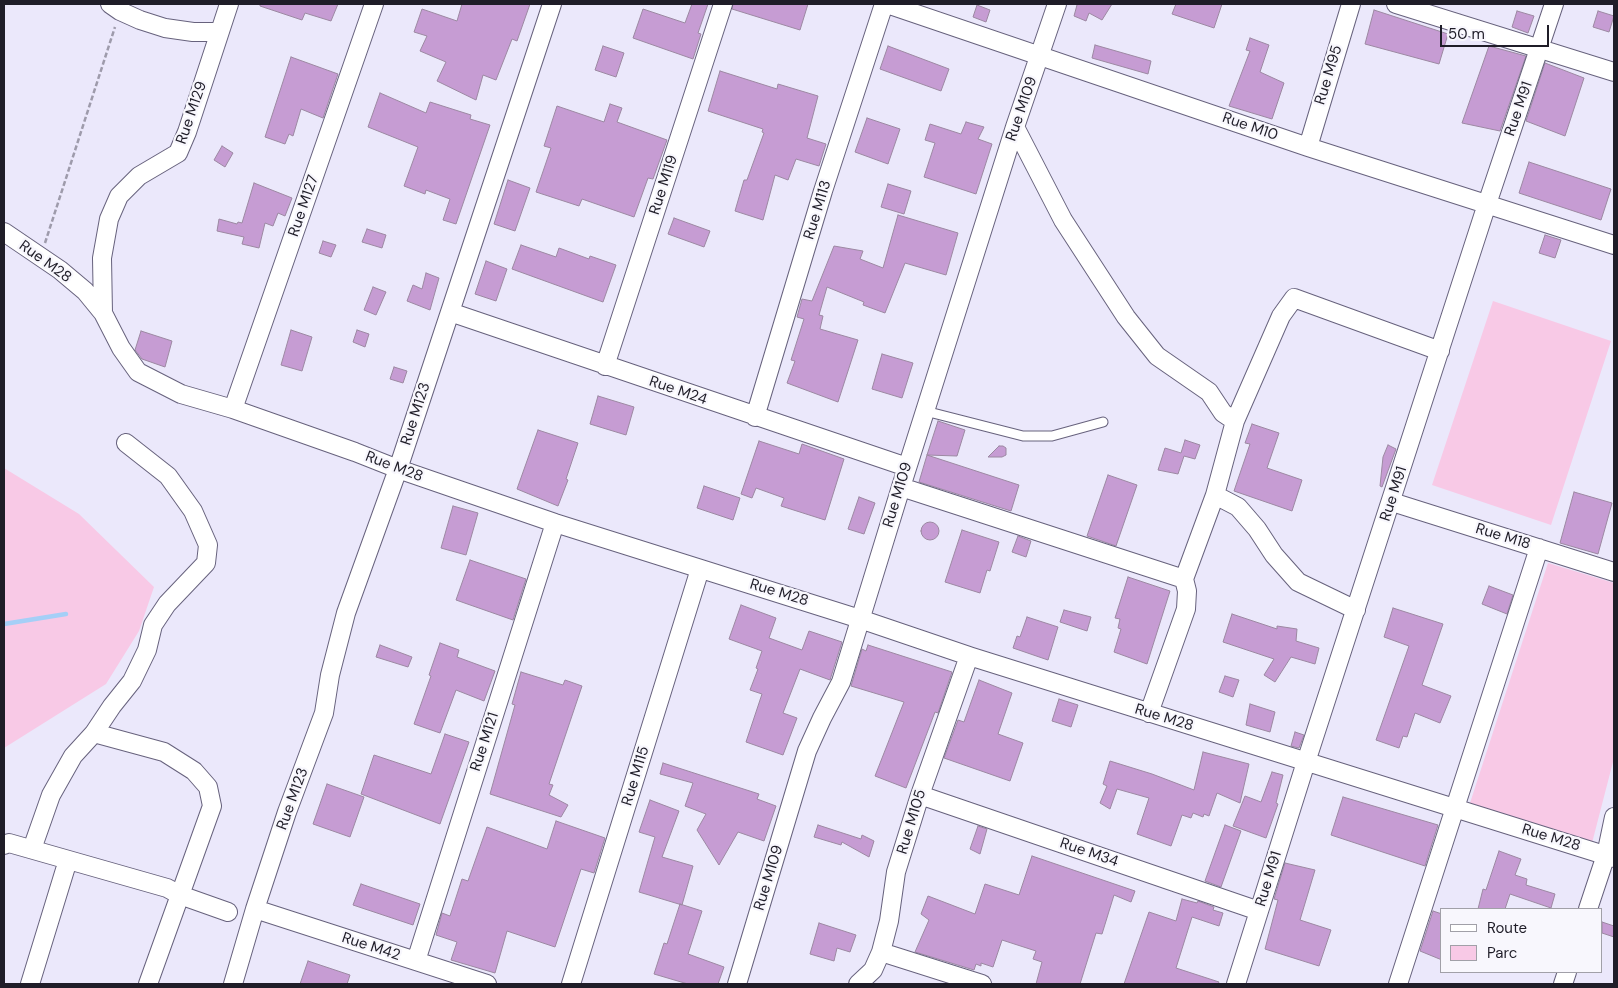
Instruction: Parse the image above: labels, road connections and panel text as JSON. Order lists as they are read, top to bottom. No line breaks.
{"streets":{"street":["Rue M95","Rue M109","Rue M91","Rue M129","Rue M10","Rue M119","Rue M127","Rue M113","Rue M28","Rue M24","Rue M123","Rue M18","Rue M121","Rue M115","Rue M105","Rue M34","Rue M42"]},"crossings":[["Rue M95","Rue M10"],["Rue M109","Rue M10"],["Rue M109","Rue M28"],["Rue M109","Rue M24"],["Rue M91","Rue M10"],["Rue M91","Rue M28"],["Rue M91","Rue M18"],["Rue M91","Rue M34"],["Rue M129","Rue M28"],["Rue M10","Rue M113"],["Rue M119","Rue M24"],["Rue M127","Rue M28"],["Rue M113","Rue M24"],["Rue M28","Rue M123"],["Rue M28","Rue M121"],["Rue M28","Rue M115"],["Rue M28","Rue M105"],["Rue M24","Rue M123"],["Rue M123","Rue M42"],["Rue M121","Rue M42"],["Rue M105","Rue M34"]],"legend":["Route","Parc"],"scale_bar":"50 m"}
